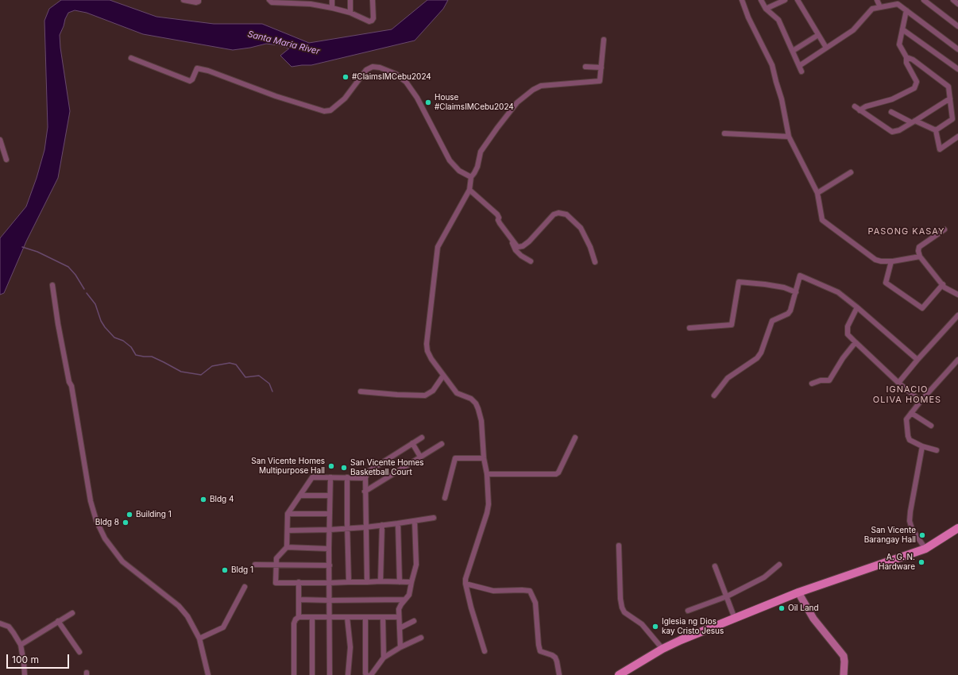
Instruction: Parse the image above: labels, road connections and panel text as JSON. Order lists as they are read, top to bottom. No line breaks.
{"districts":["PASONG KASAY","IGNACIO OLIVA HOMES"],"water":["Santa Maria River"],"places":["#ClaimsIMCebu2024","House #ClaimsIMCebu2024","San Vicente Homes Multipurpose Hall","San Vicente Homes Basketball Court","Bldg 4","Building 1","Bldg 8","San Vicente Barangay Hall","A. G. N. Hardware","Bldg 1","Oil Land","Iglesia ng Dios kay Cristo Jesus"],"scale_bar":"100 m"}
